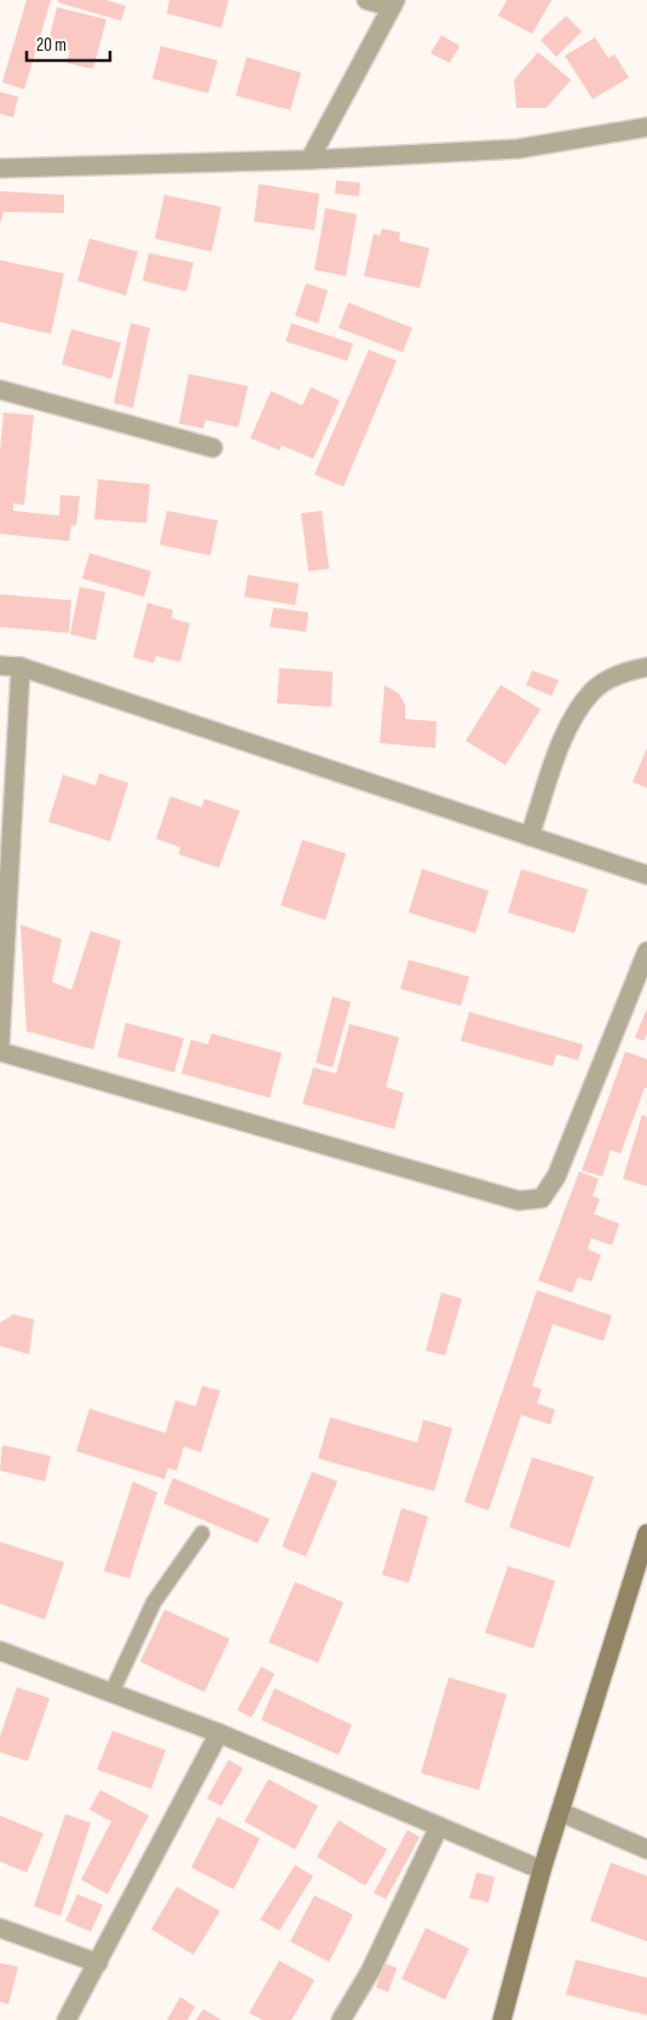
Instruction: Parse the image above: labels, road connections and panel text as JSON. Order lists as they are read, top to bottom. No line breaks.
{"scale_bar":"20 m"}
